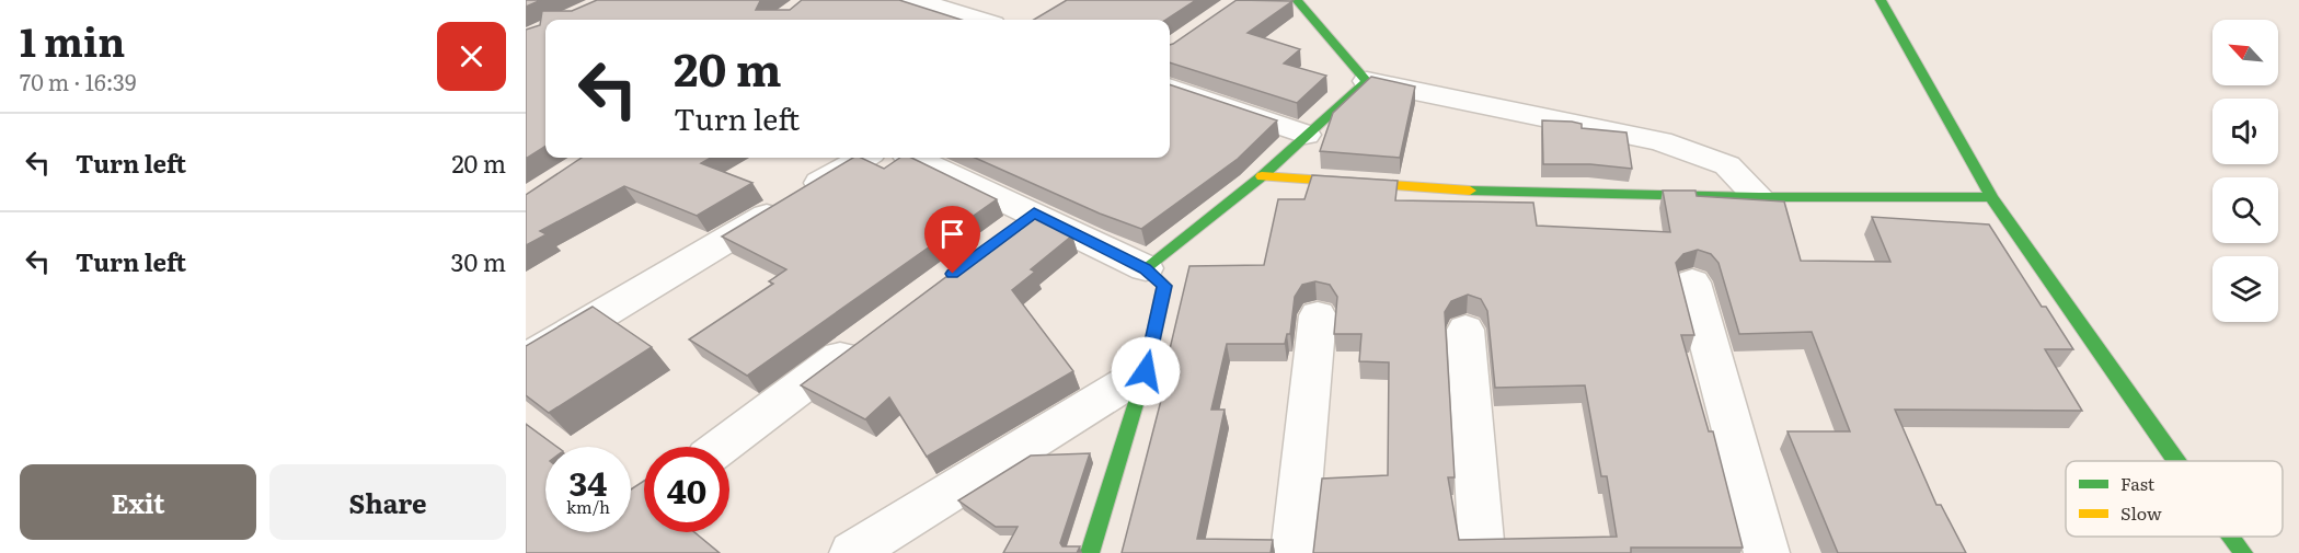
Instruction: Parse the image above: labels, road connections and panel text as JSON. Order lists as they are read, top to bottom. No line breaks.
{"legend":["Fast","Slow"],"north":"top left","page":{"heading":["1 min","70 m · 16:39"],"turn":["20 m","Turn left"],"list":[{"name":"Turn left","value":"20 m"},{"name":"Turn left","value":"30 m"}],"speed":"34 km/h","limit":"40","buttons":["Exit","Share"]}}
